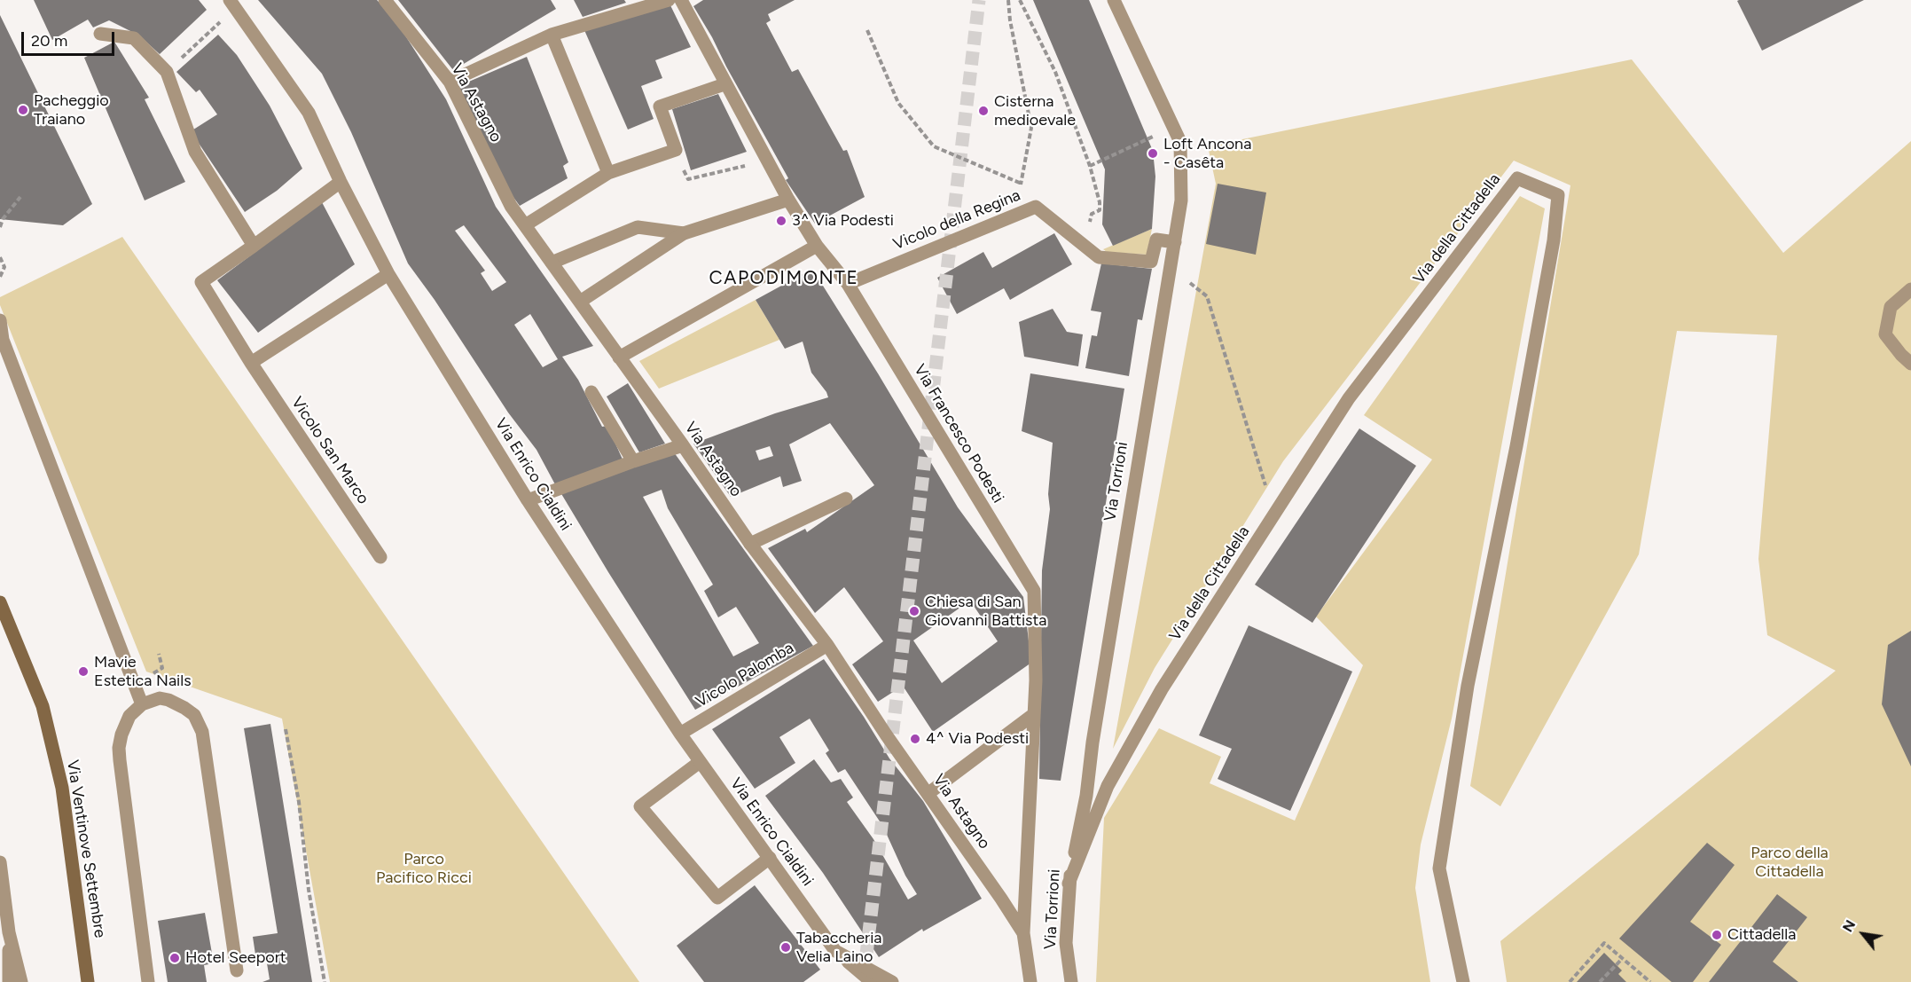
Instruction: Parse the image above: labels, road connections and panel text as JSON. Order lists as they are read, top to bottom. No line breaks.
{"streets":{"street":["Via Astagno","Vicolo della Regina","Via della Cittadella","Via Francesco Podesti","Vicolo San Marco","Via Enrico Cialdini","Via Torrioni","Vicolo Palomba","Via Ventinove Settembre"]},"crossings":[["Via Astagno","Via Francesco Podesti"],["Via Astagno","Vicolo Palomba"],["Vicolo della Regina","Via Francesco Podesti"],["Vicolo della Regina","Via Torrioni"],["Via della Cittadella","Via Torrioni"],["Vicolo San Marco","Via Enrico Cialdini"],["Via Enrico Cialdini","Vicolo Palomba"]],"districts":["CAPODIMONTE"],"parks":["Parco della Cittadella","Parco Pacifico Ricci"],"places":["Pacheggio Traiano","Cisterna medioevale","Loft Ancona - Casêta","3^ Via Podesti","Chiesa di San Giovanni Battista","Mavie Estetica Nails","4^ Via Podesti","Cittadella","Tabaccheria Velia Laino","Hotel Seeport"],"scale_bar":"20 m","north":"top left"}
